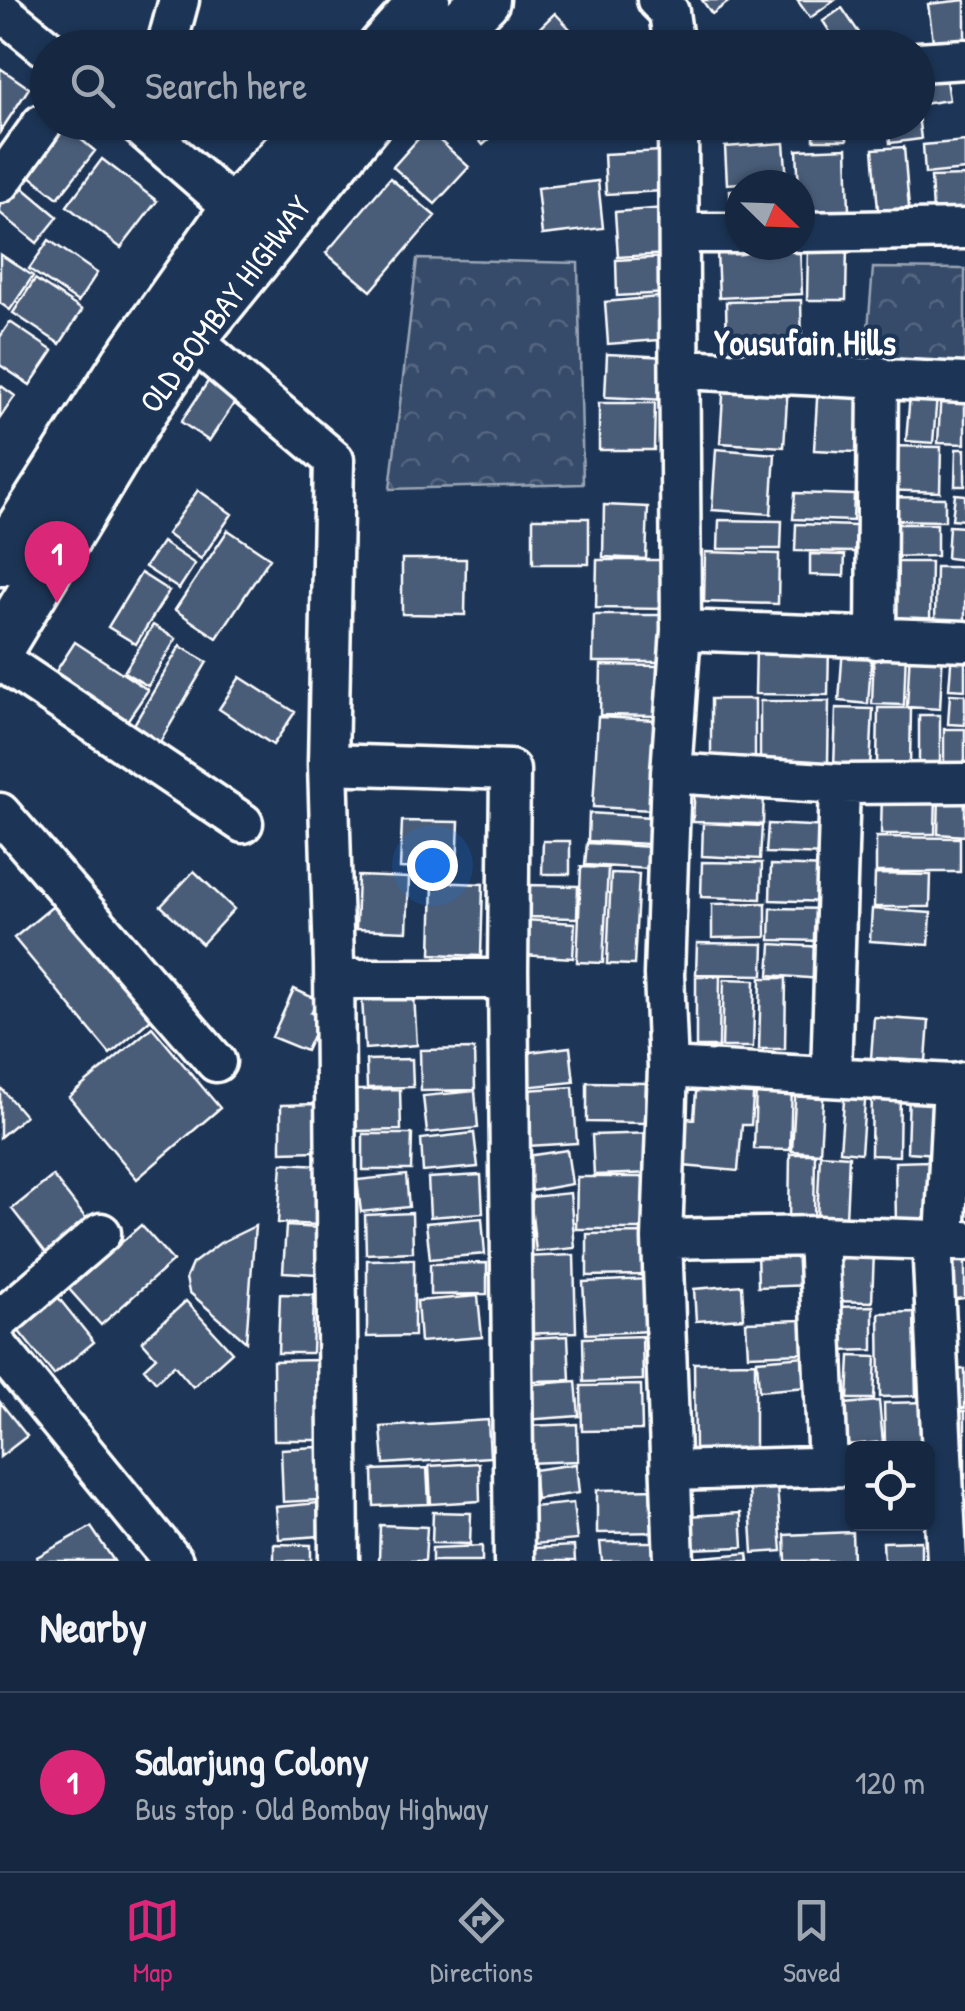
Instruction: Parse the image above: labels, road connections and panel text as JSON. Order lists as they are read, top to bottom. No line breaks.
{"streets":{"main road":["OLD BOMBAY HIGHWAY"]},"districts":["Yousufain Hills"],"north":"bottom right","page":{"search":"Search here","pins":"1","heading":"Nearby","list":[{"mark":"1","name":"Salarjung Colony","note":"Bus stop · Old Bombay Highway","value":"120 m"}],"nav":["Map","Directions","Saved"]}}
